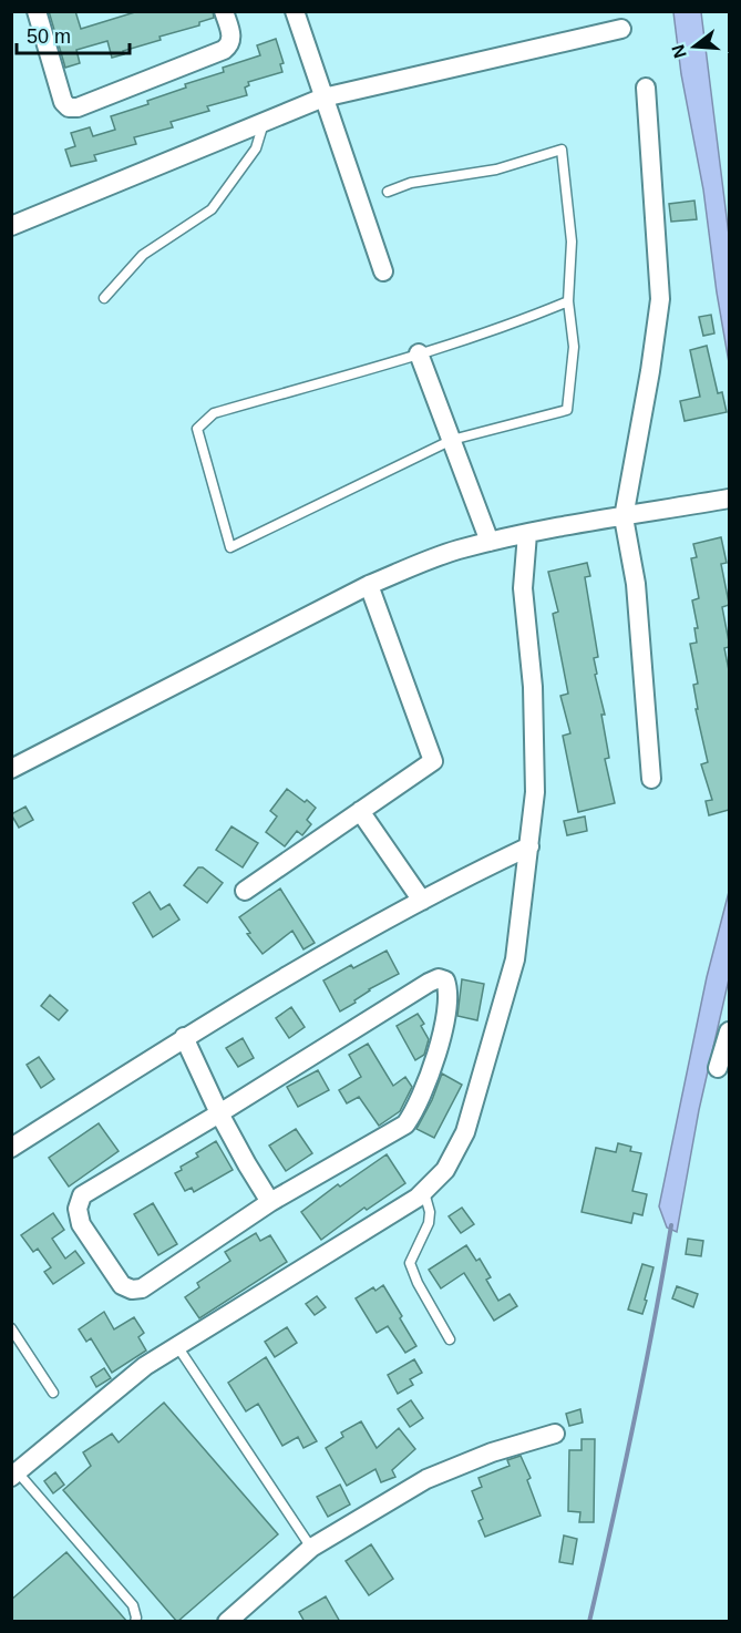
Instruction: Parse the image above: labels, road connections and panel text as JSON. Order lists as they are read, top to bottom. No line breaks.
{"scale_bar":"50 m","north":"left"}
